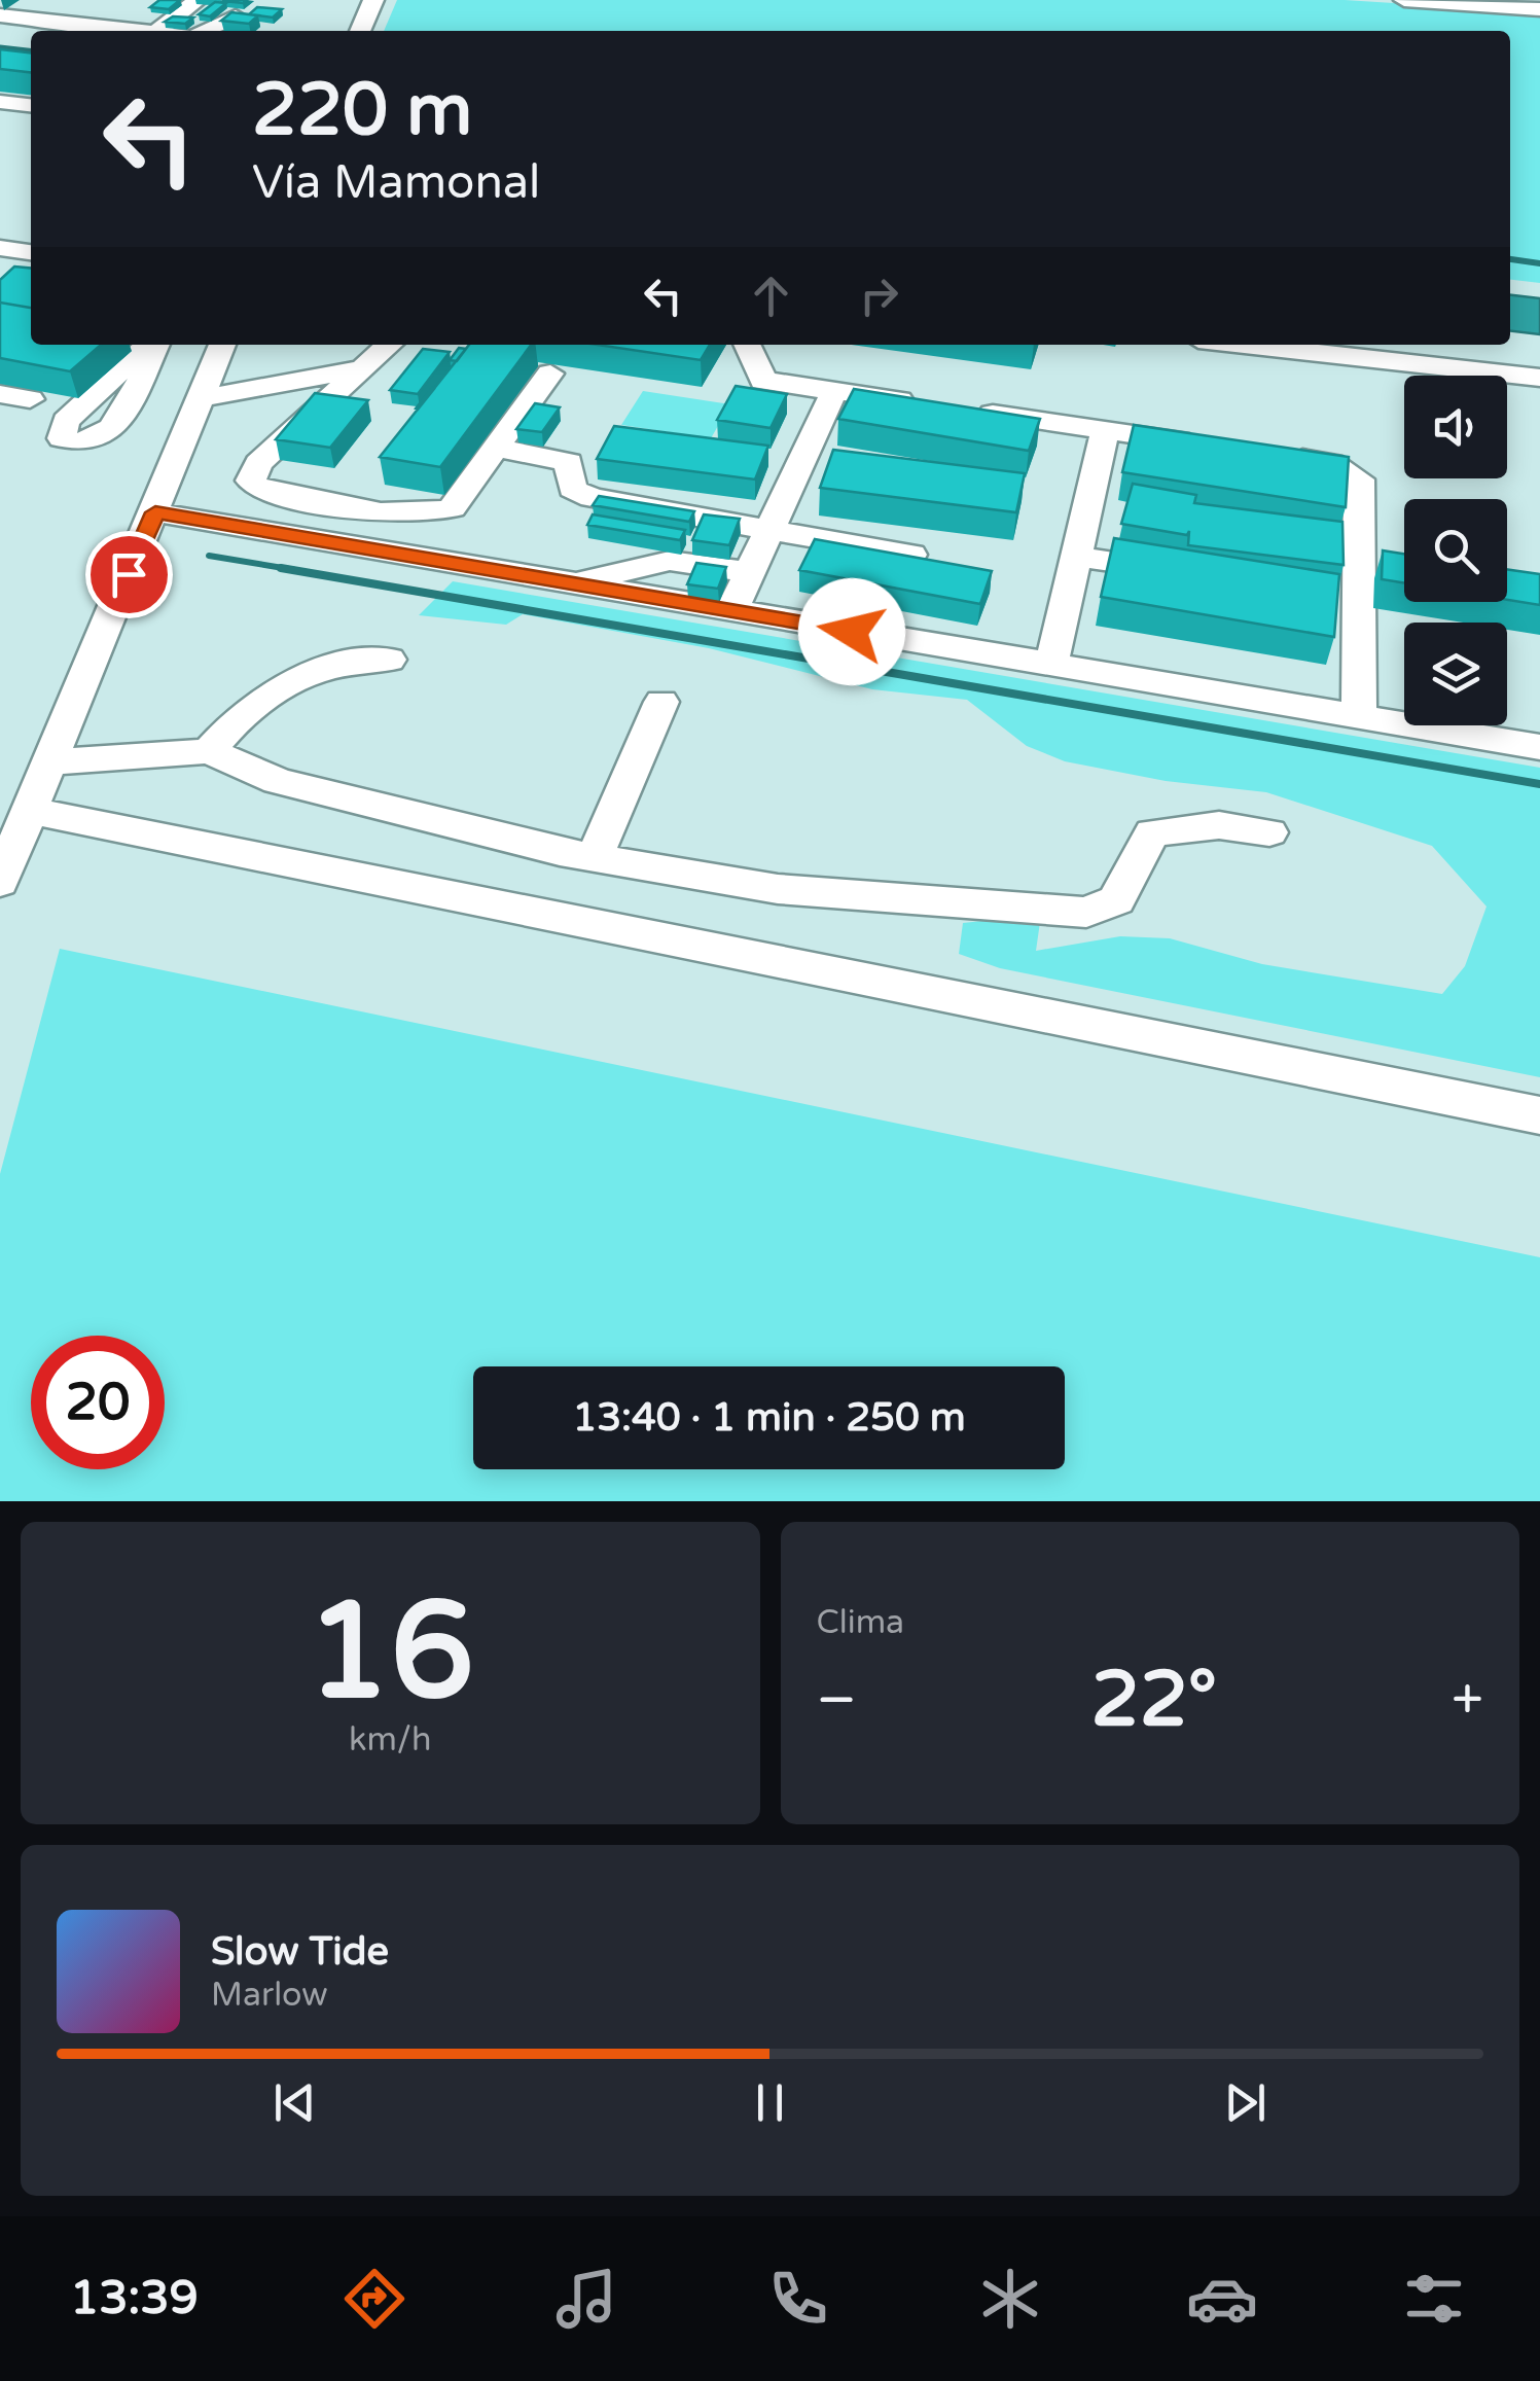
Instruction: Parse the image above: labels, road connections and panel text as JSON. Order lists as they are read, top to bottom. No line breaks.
{"page":{"turn":["220 m","Vía Mamonal"],"limit":"20","trip":"13:40 · 1 min · 250 m","tile":[["16","km/h"],"Clima"],"heat":["−","22°","+"],"song":["Slow Tide","Marlow"],"tabs":"13:39"}}
